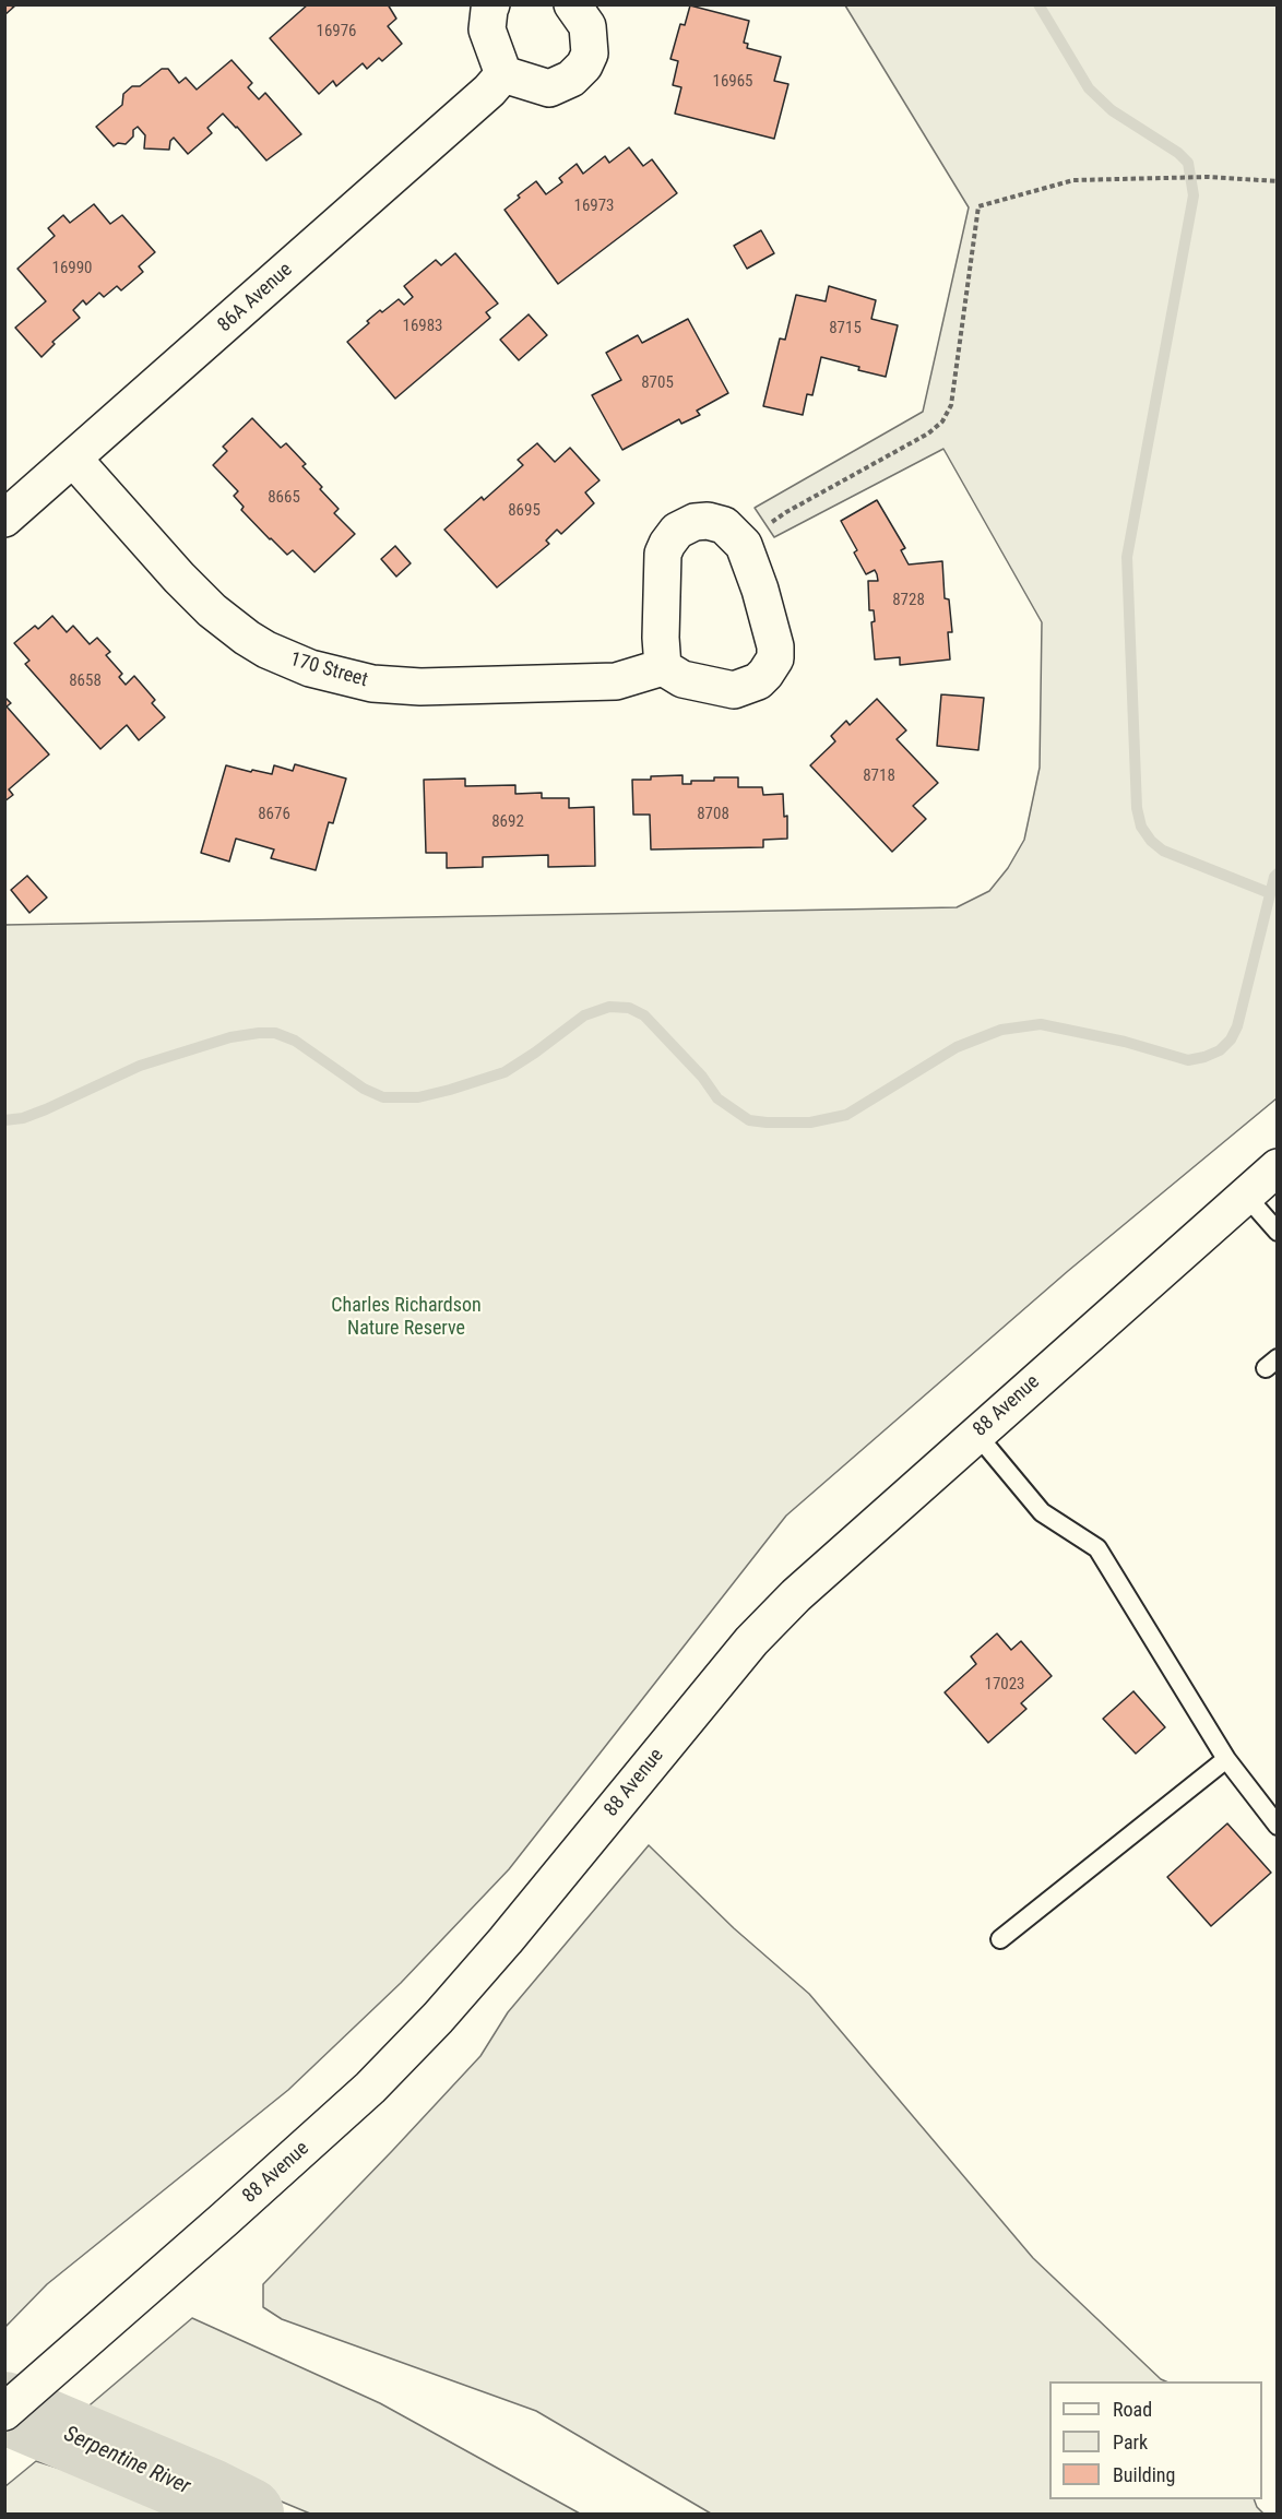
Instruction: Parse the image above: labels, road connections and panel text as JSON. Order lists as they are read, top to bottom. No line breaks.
{"streets":{"street":["86A Avenue","170 Street","88 Avenue"]},"crossings":[["86A Avenue","170 Street"]],"water":["Serpentine River"],"parks":["Charles Richardson Nature Reserve"],"house_numbers":["16976","16965","16973","16990","16983","8715","8705","8665","8695","8728","8658","8718","8676","8708","8692","17023"],"legend":["Road","Park","Building"]}
